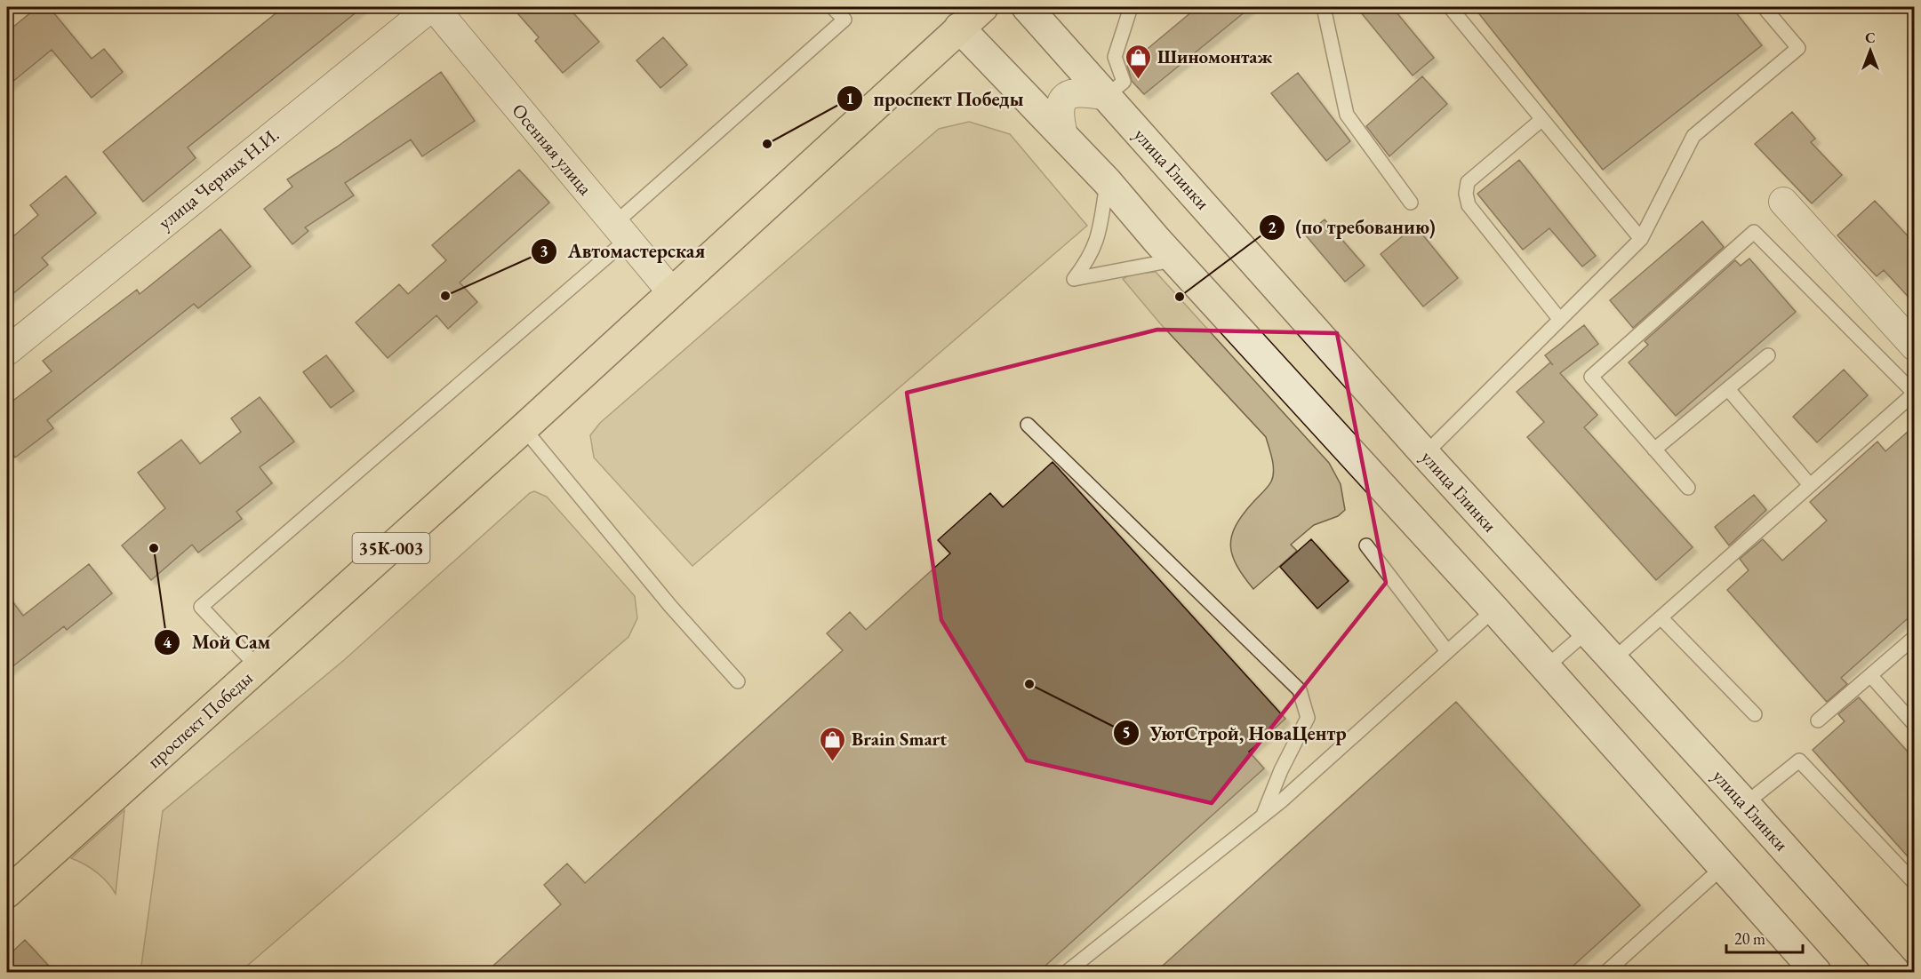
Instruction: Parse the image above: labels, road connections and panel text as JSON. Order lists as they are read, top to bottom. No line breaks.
{"streets":{"main road":["улица Глинки","35К-003","проспект Победы"],"street":["Осенняя улица","улица Черных Н.И."]},"crossings":[["Осенняя улица","улица Черных Н.И."],["Осенняя улица","проспект Победы"]],"places":{"shop":["Шиномонтаж","Brain Smart"],"other":["проспект Победы","Автомастерская","(по требованию)","Мой Сам","УютСтрой, НоваЦентр"]},"scale_bar":"20 m","north":"top"}
